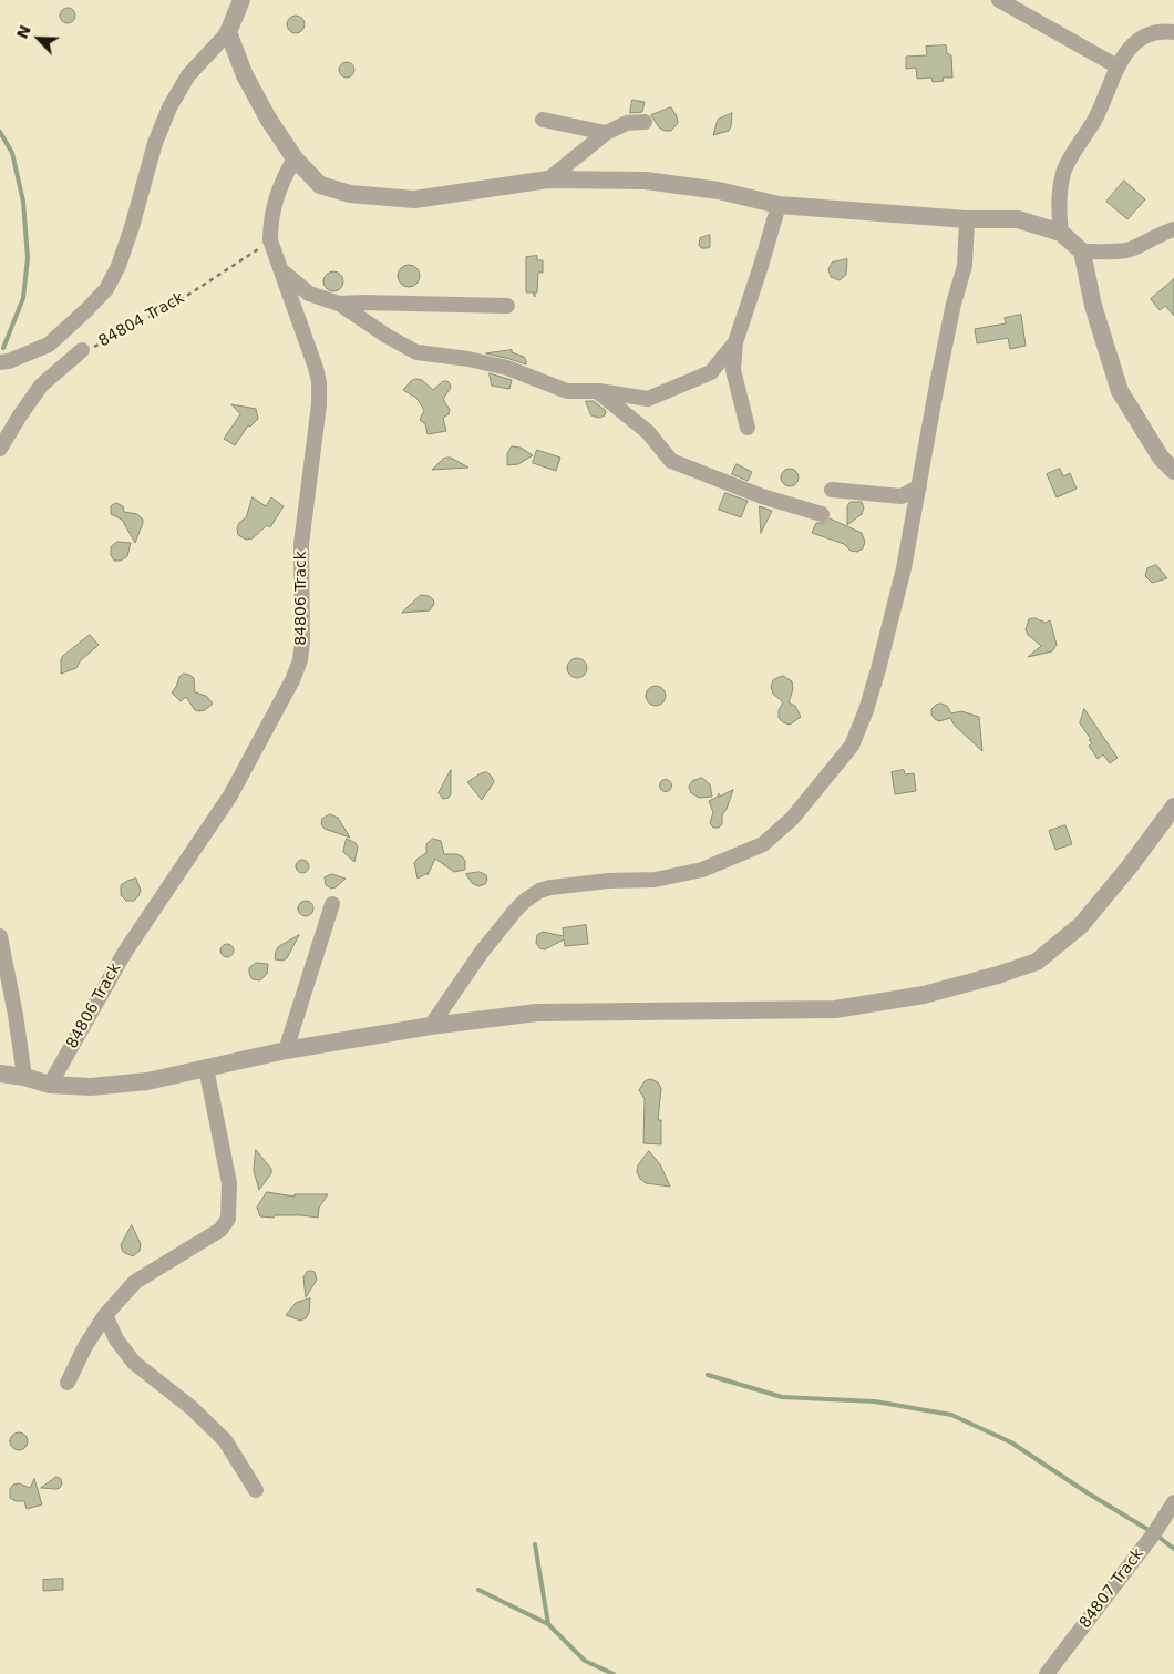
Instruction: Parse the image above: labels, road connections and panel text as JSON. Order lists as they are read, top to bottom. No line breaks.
{"streets":{"street":["84806 Track","84807 Track"],"path":["84804 Track"]},"crossings":[["84804 Track","84806 Track"]],"north":"top left"}
